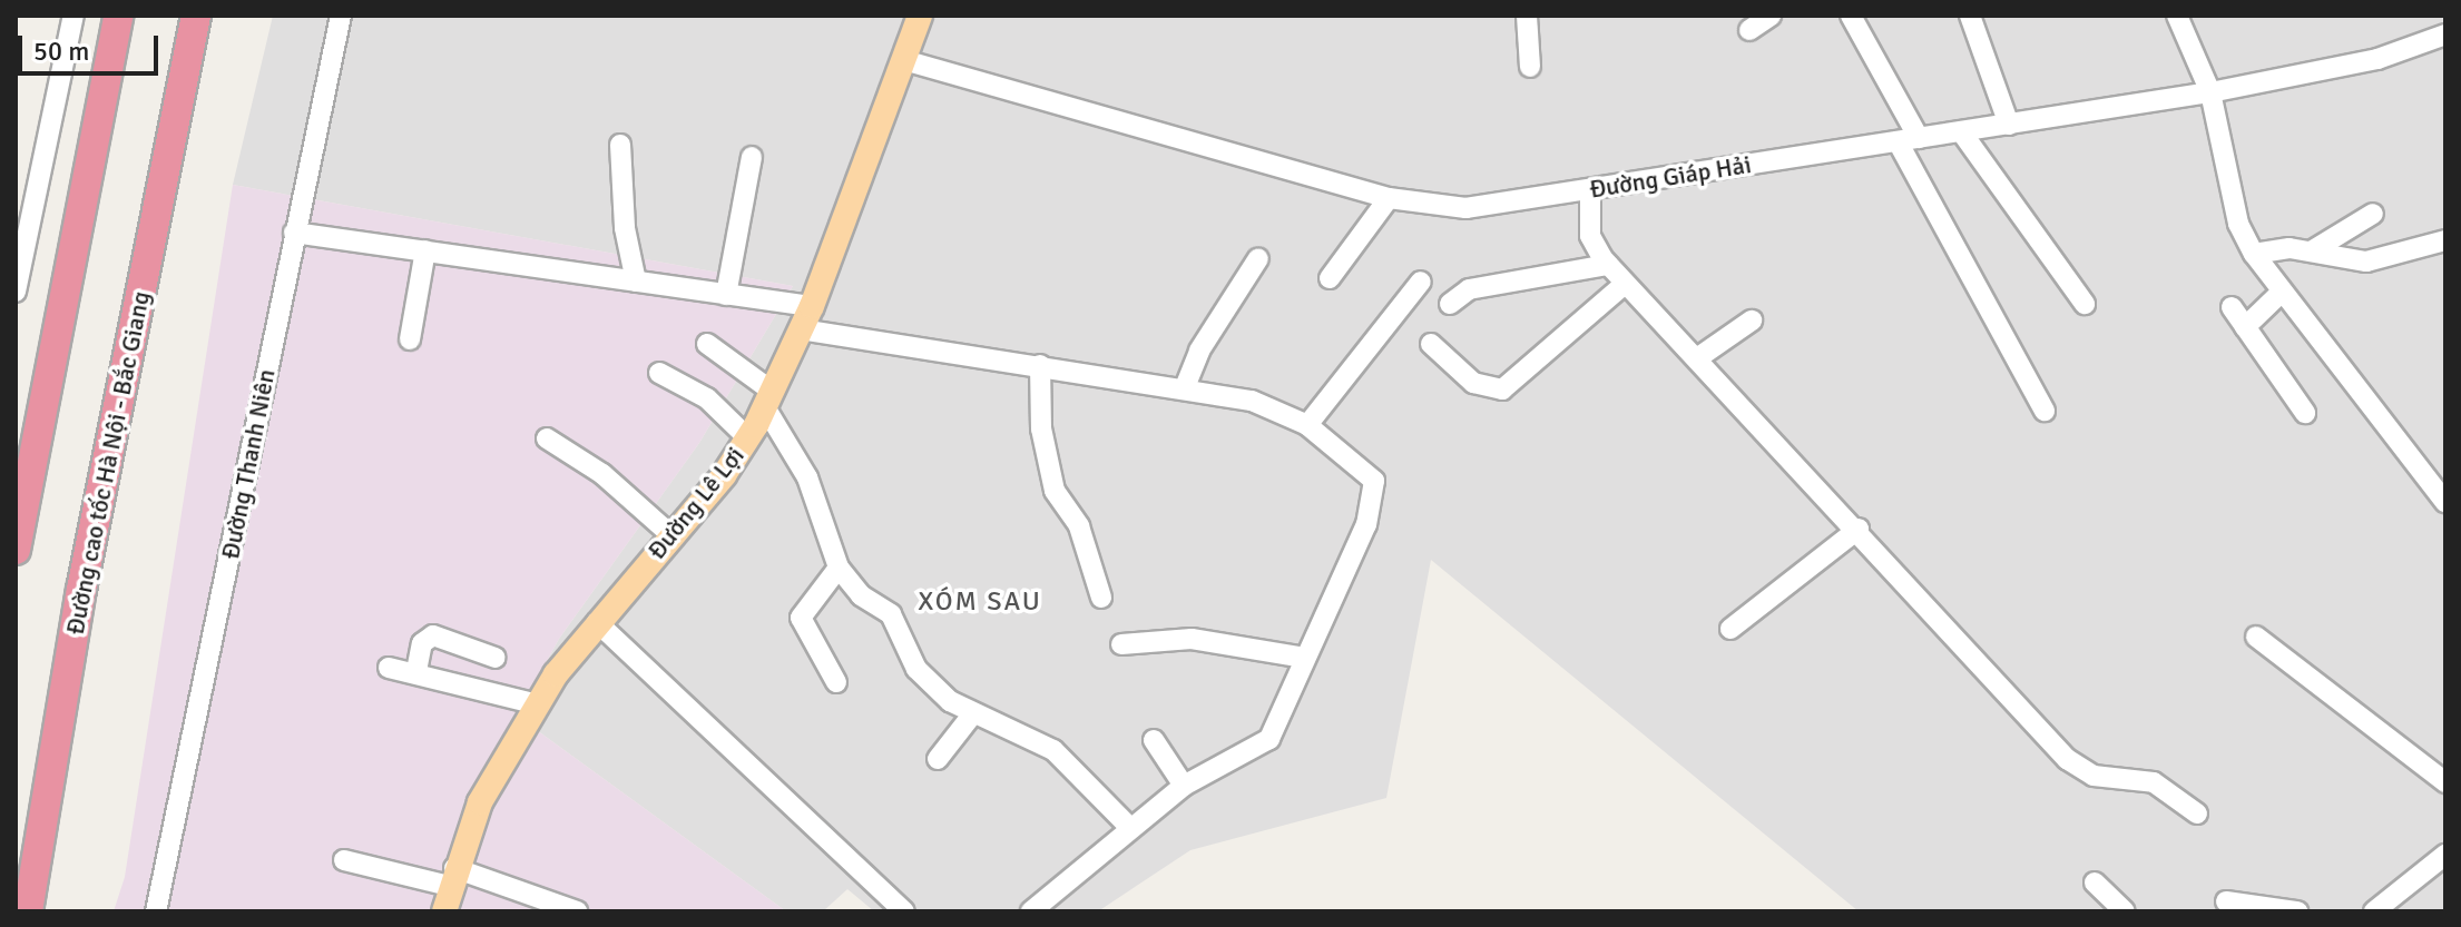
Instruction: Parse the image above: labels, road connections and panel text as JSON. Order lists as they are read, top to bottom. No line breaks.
{"streets":{"highway":["Đường cao tốc Hà Nội - Bắc Giang"],"main road":["Đường Lê Lợi"],"street":["Đường Giáp Hải","Đường Thanh Niên"]},"crossings":[["Đường Giáp Hải","Đường Lê Lợi"]],"districts":["XÓM SAU"],"scale_bar":"50 m"}
